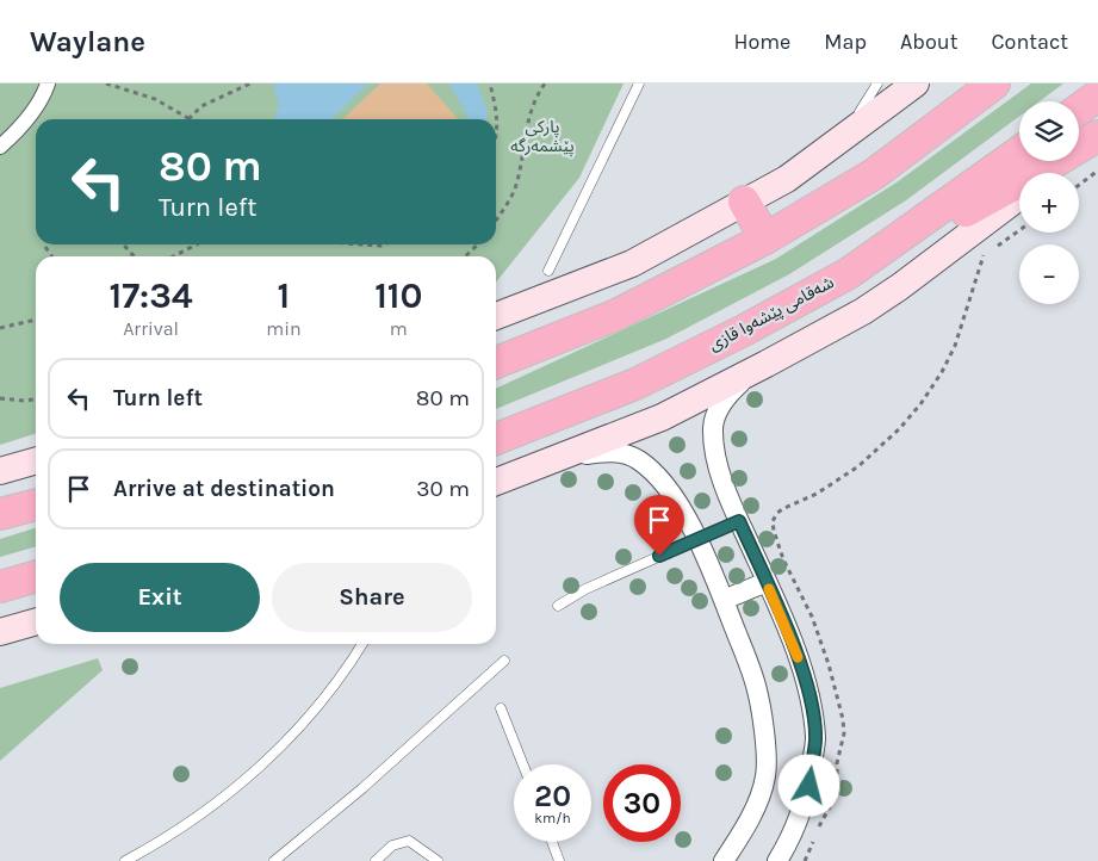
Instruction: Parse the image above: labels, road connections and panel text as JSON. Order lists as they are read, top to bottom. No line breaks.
{"streets":{"highway":["شەقامی پێشەوا قازی"]},"parks":["پارکی پێشمەرگە"],"page":{"header":"Waylane","nav":["Home","Map","About","Contact"],"map_buttons":["+","−"],"turn":["80 m","Turn left"],"eta":["17:34","Arrival","1","min","110","m"],"list":[{"name":"Turn left","value":"80 m"},{"name":"Arrive at destination","value":"30 m"}],"buttons":["Exit","Share"],"speed":"20 km/h","limit":"30"}}
